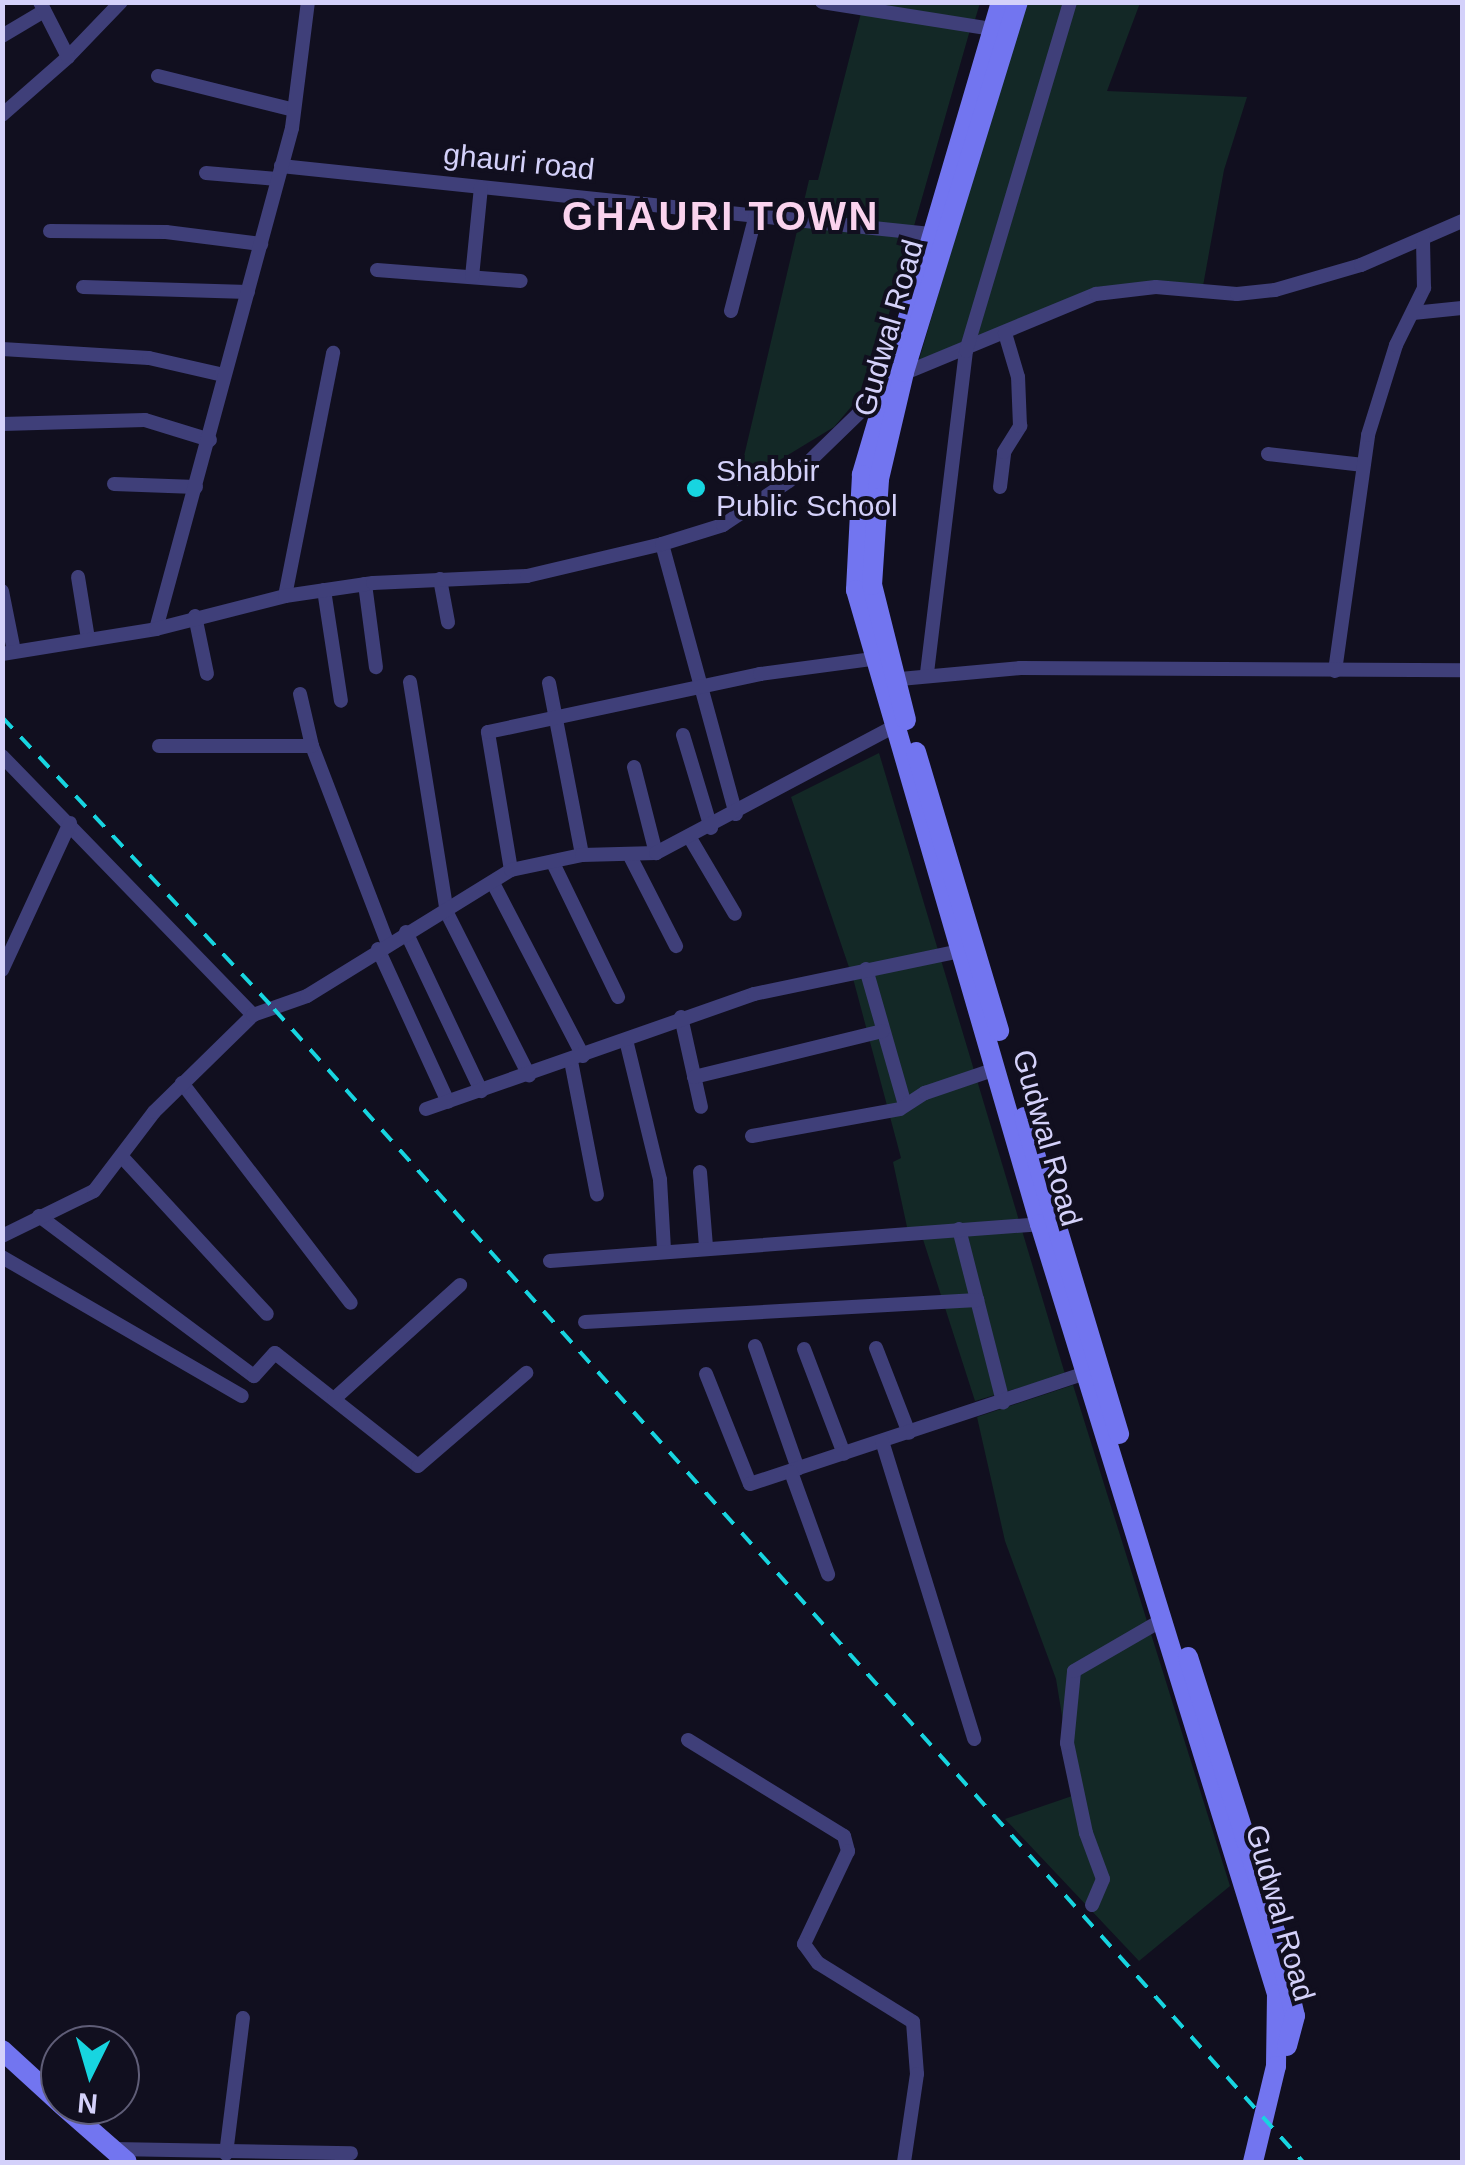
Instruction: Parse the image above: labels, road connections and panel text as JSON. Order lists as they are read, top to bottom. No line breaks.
{"streets":{"main road":["Gudwal Road"],"street":["ghauri road"]},"crossings":[["ghauri road","Gudwal Road"]],"districts":["GHAURI TOWN"],"places":["Shabbir Public School"],"north":"bottom"}
